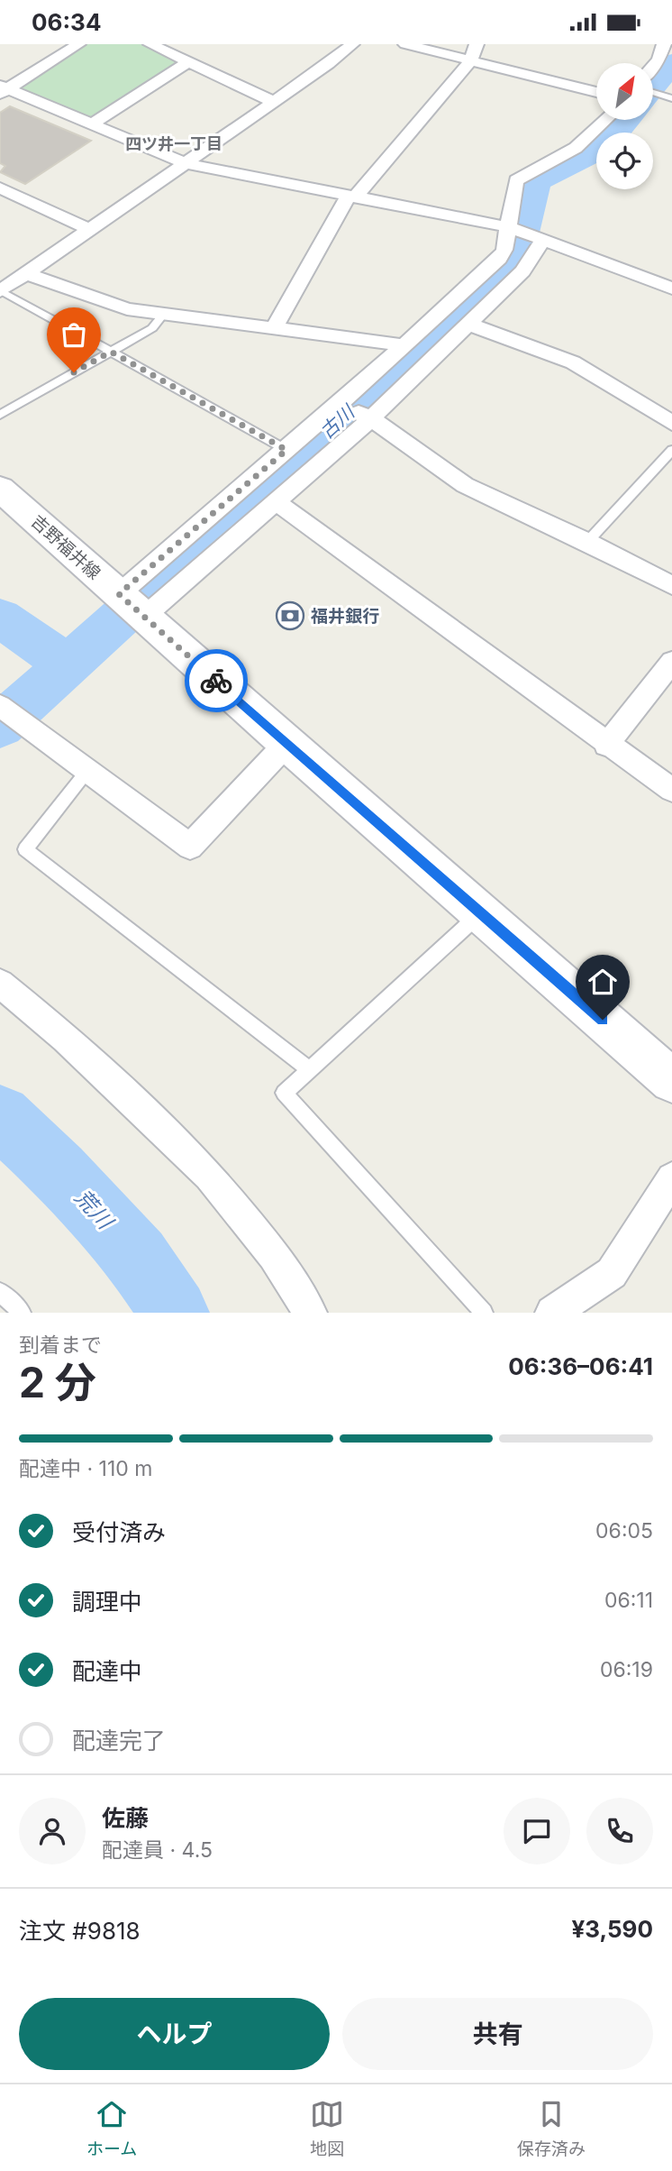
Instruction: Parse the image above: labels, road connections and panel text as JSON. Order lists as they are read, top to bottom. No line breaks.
{"streets":{"main road":["吉野福井線"]},"districts":["四ツ井一丁目"],"water":["古川","荒川"],"places":{"bank":["福井銀行"]},"north":"top right","page":{"status":"06:34","heading":["2 分","到着まで","06:36–06:41"],"panel":["佐藤","配達員 · 4.5","注文 #9818","¥3,590"],"bar":"配達中 · 110 m","list":[["受付済み","06:05"],["調理中","06:11"],["配達中","06:19"],"配達完了"],"buttons":["ヘルプ","共有"],"tabs":["ホーム","地図","保存済み"]}}
